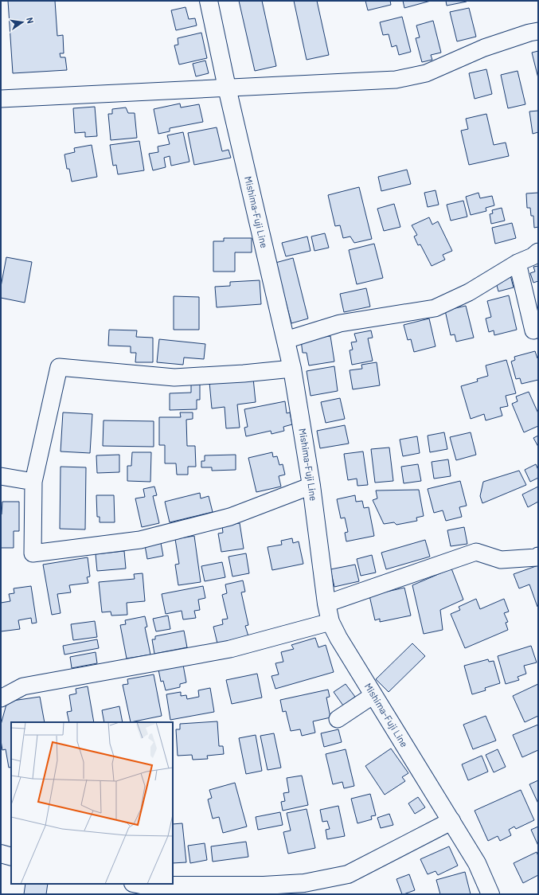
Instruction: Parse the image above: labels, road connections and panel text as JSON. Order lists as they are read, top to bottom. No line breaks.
{"streets":{"main road":["Mishima-Fuji Line"]},"north":"right"}
